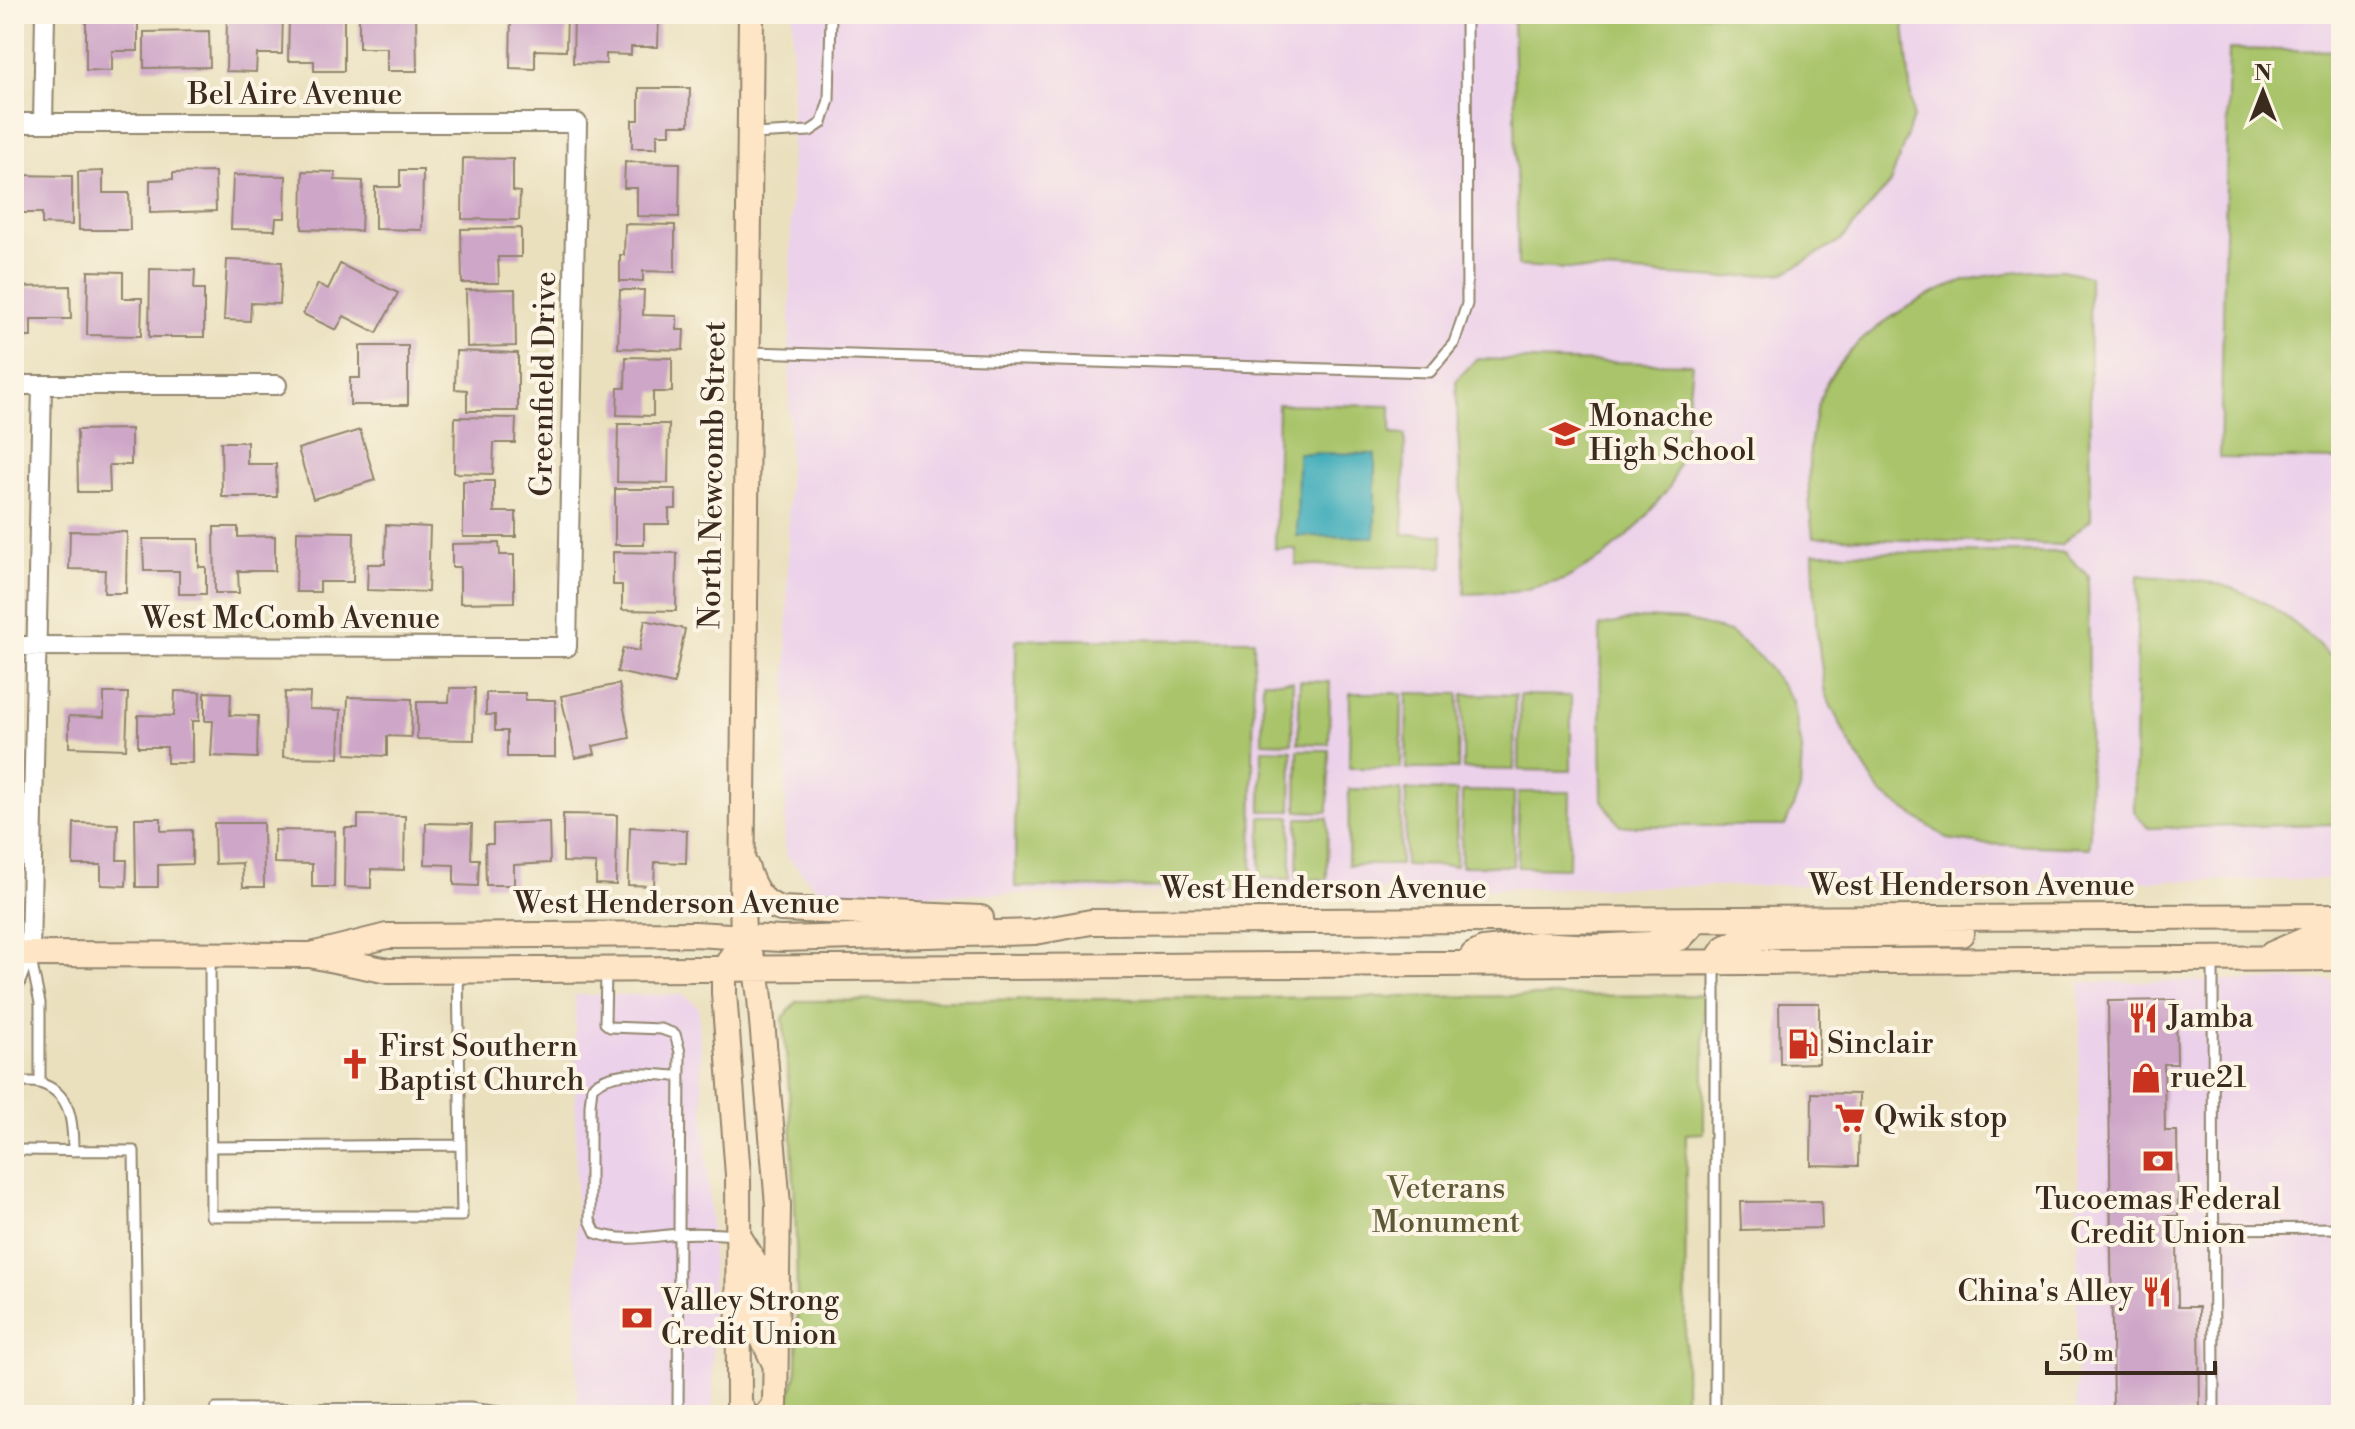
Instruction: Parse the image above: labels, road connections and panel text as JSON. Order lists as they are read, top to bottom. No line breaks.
{"streets":{"main road":["North Newcomb Street","West Henderson Avenue"],"street":["Bel Aire Avenue","Greenfield Drive","West McComb Avenue"]},"crossings":[["Bel Aire Avenue","Greenfield Drive"],["Greenfield Drive","West McComb Avenue"],["North Newcomb Street","West Henderson Avenue"]],"parks":["Veterans Monument"],"places":{"school or university":["Monache High School"],"restaurant":["Jamba","China's Alley"],"fuel station":["Sinclair"],"church":["First Southern Baptist Church"],"shop":["rue21"],"supermarket":["Qwik stop"],"bank":["Tucoemas Federal Credit Union","Valley Strong Credit Union"]},"scale_bar":"50 m","north":"top"}
